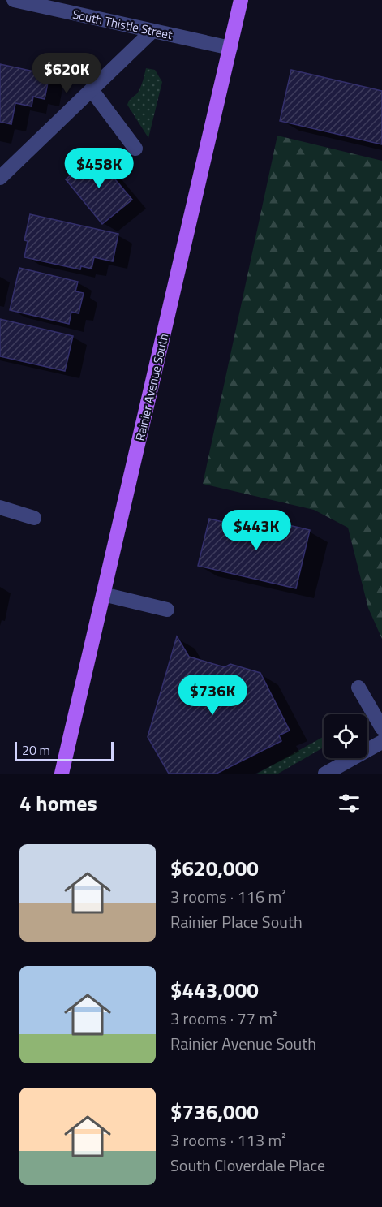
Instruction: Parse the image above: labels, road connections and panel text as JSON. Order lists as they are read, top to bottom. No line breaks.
{"streets":{"main road":["Rainier Avenue South"],"street":["South Thistle Street"]},"crossings":[["South Thistle Street","Rainier Avenue South"]],"scale_bar":"20 m","page":{"price":["$620K","$458K","$443K","$736K"],"scale":"20 m","heading":"4 homes","list":[{"name":"$620,000","note":"3 rooms · 116 m² · Rainier Place South"},{"name":"$443,000","note":"3 rooms · 77 m² · Rainier Avenue South"},{"name":"$736,000","note":"3 rooms · 113 m² · South Cloverdale Place"}]}}
